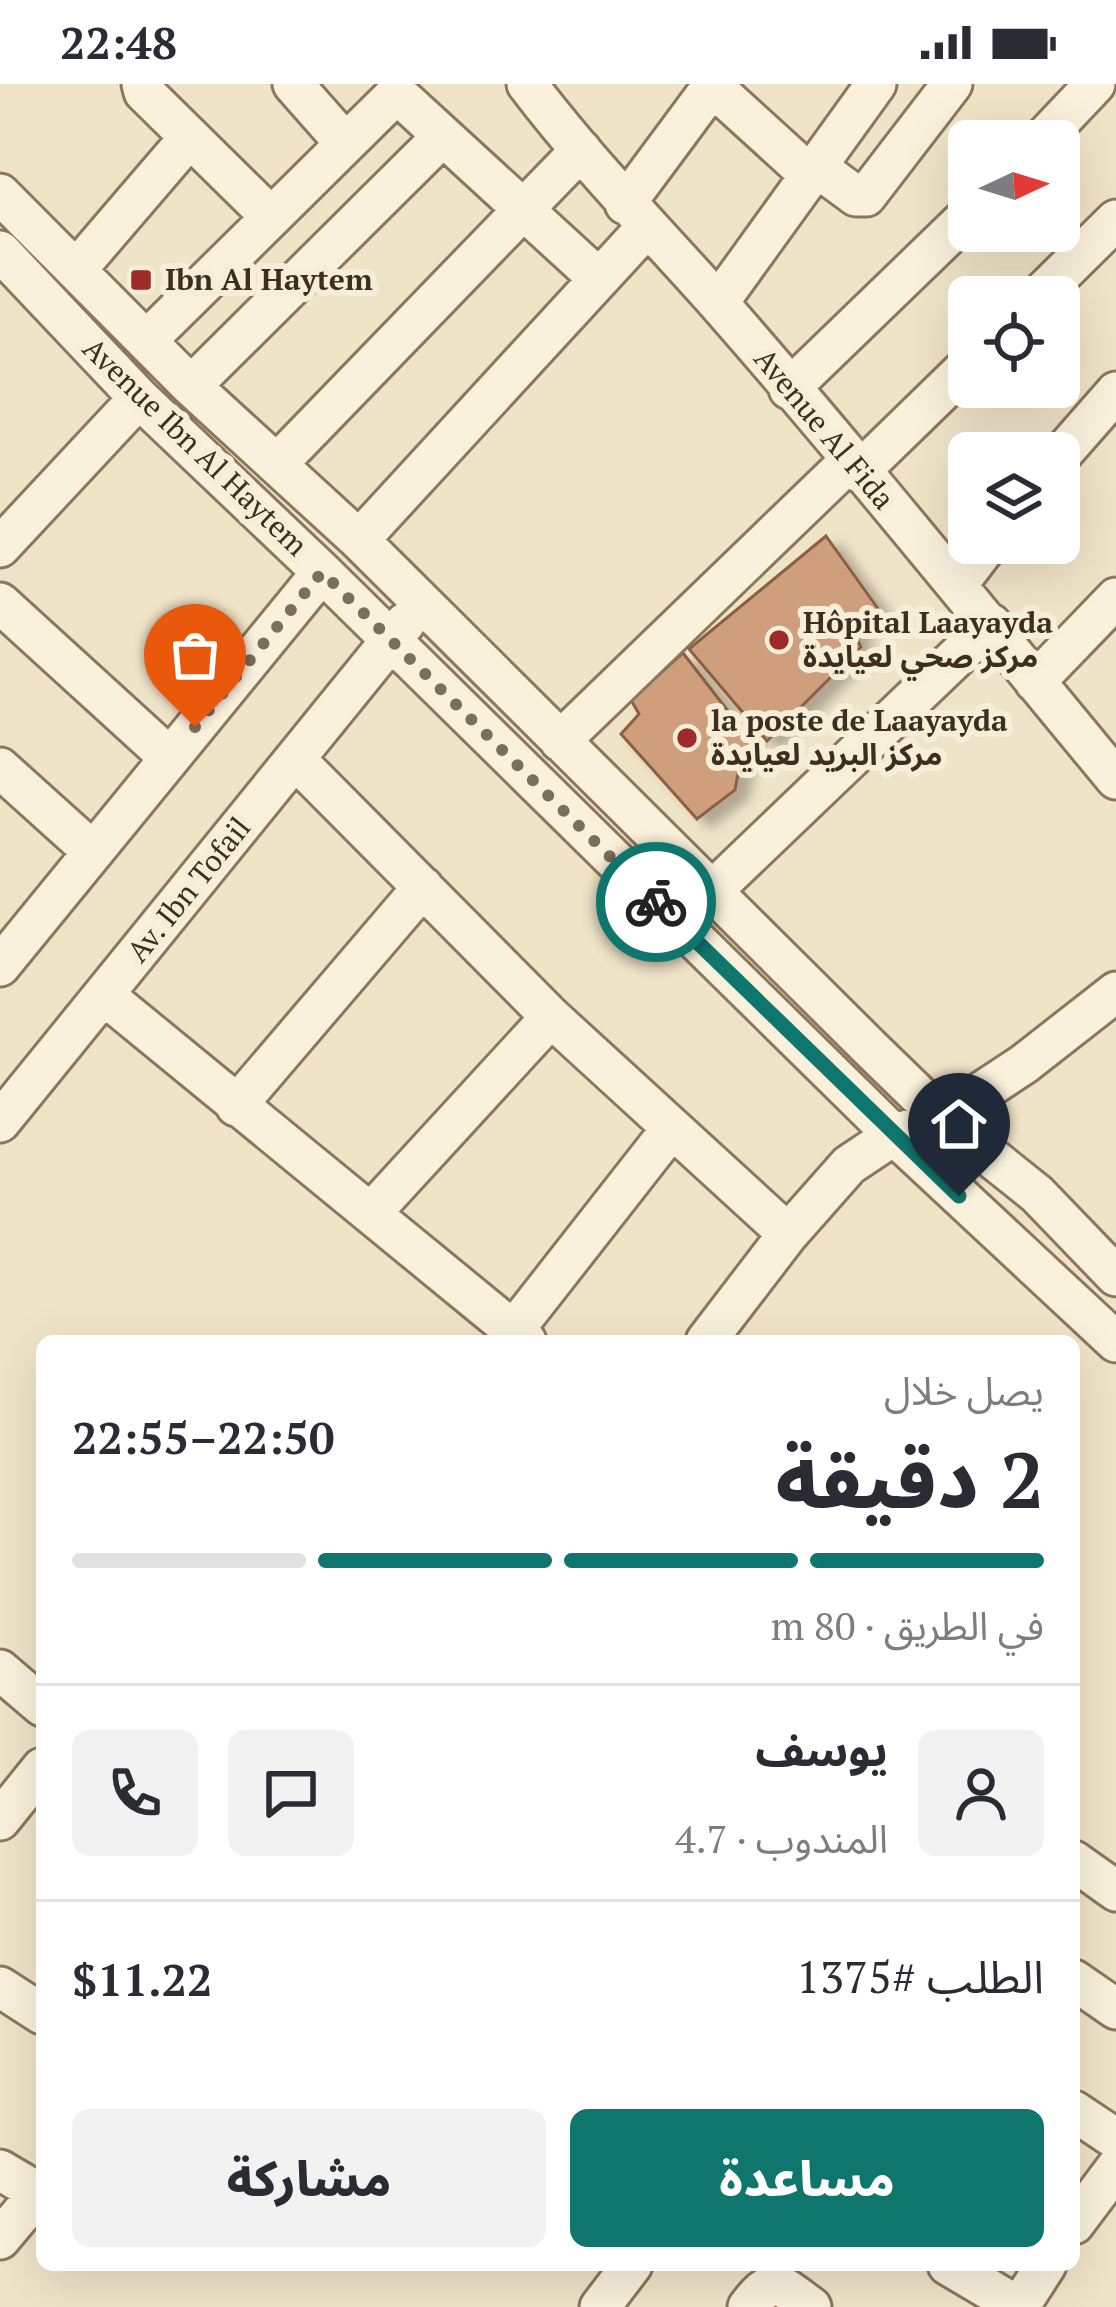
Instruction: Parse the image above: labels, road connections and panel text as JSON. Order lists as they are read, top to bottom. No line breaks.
{"streets":{"street":["Avenue Al Fida","Avenue Ibn Al Haytem","Av. Ibn Tofail"]},"crossings":[["Avenue Ibn Al Haytem","Av. Ibn Tofail"]],"places":{"transit":["Ibn Al Haytem"],"other":["Hôpital Laayayda مركز صحي لعيايدة","la poste de Laayayda مركز البريد لعيايدة"]},"north":"right","page":{"status":"22:48","heading":["2 دقيقة","يصل خلال","22:50–22:55"],"panel":["يوسف","المندوب · 4.7","الطلب #1375","$11.22"],"bar":"في الطريق · 80 m","buttons":["مساعدة","مشاركة"]}}
